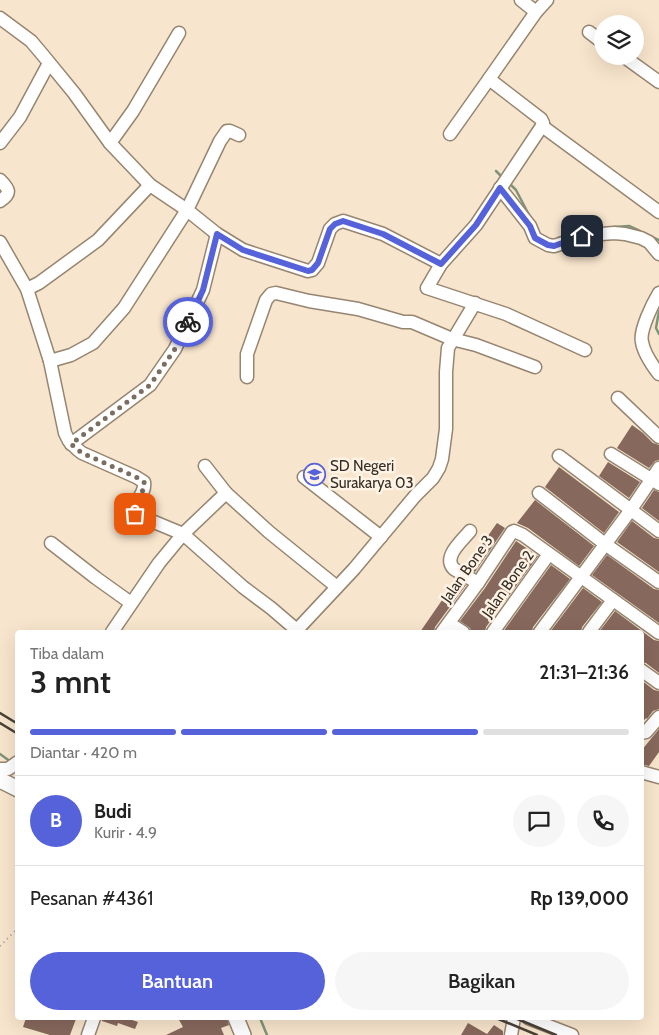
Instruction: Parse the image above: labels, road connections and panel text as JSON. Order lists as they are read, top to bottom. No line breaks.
{"streets":{"street":["Jalan Bone 3","Jalan Bone 2"]},"crossings":[["Jalan Bone 3","Jalan Bone 2"]],"places":{"school or university":["SD Negeri Surakarya 03"]},"page":{"heading":["3 mnt","Tiba dalam","21:31–21:36"],"panel":["Budi","Kurir · 4.9","Pesanan #4361","Rp 139,000"],"bar":"Diantar · 420 m","round":"B","buttons":["Bantuan","Bagikan"]}}
